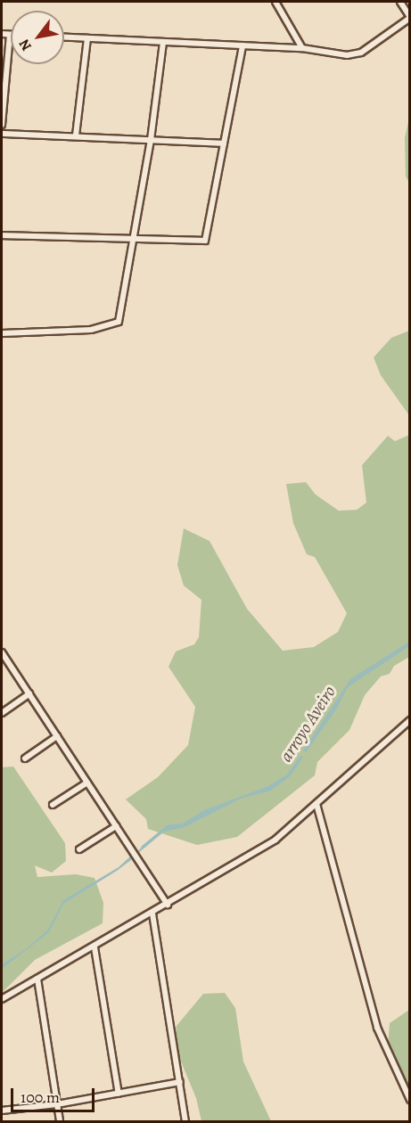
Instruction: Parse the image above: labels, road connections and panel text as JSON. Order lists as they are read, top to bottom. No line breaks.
{"water":["arroyo Aveiro"],"scale_bar":"100 m","north":"bottom left"}
